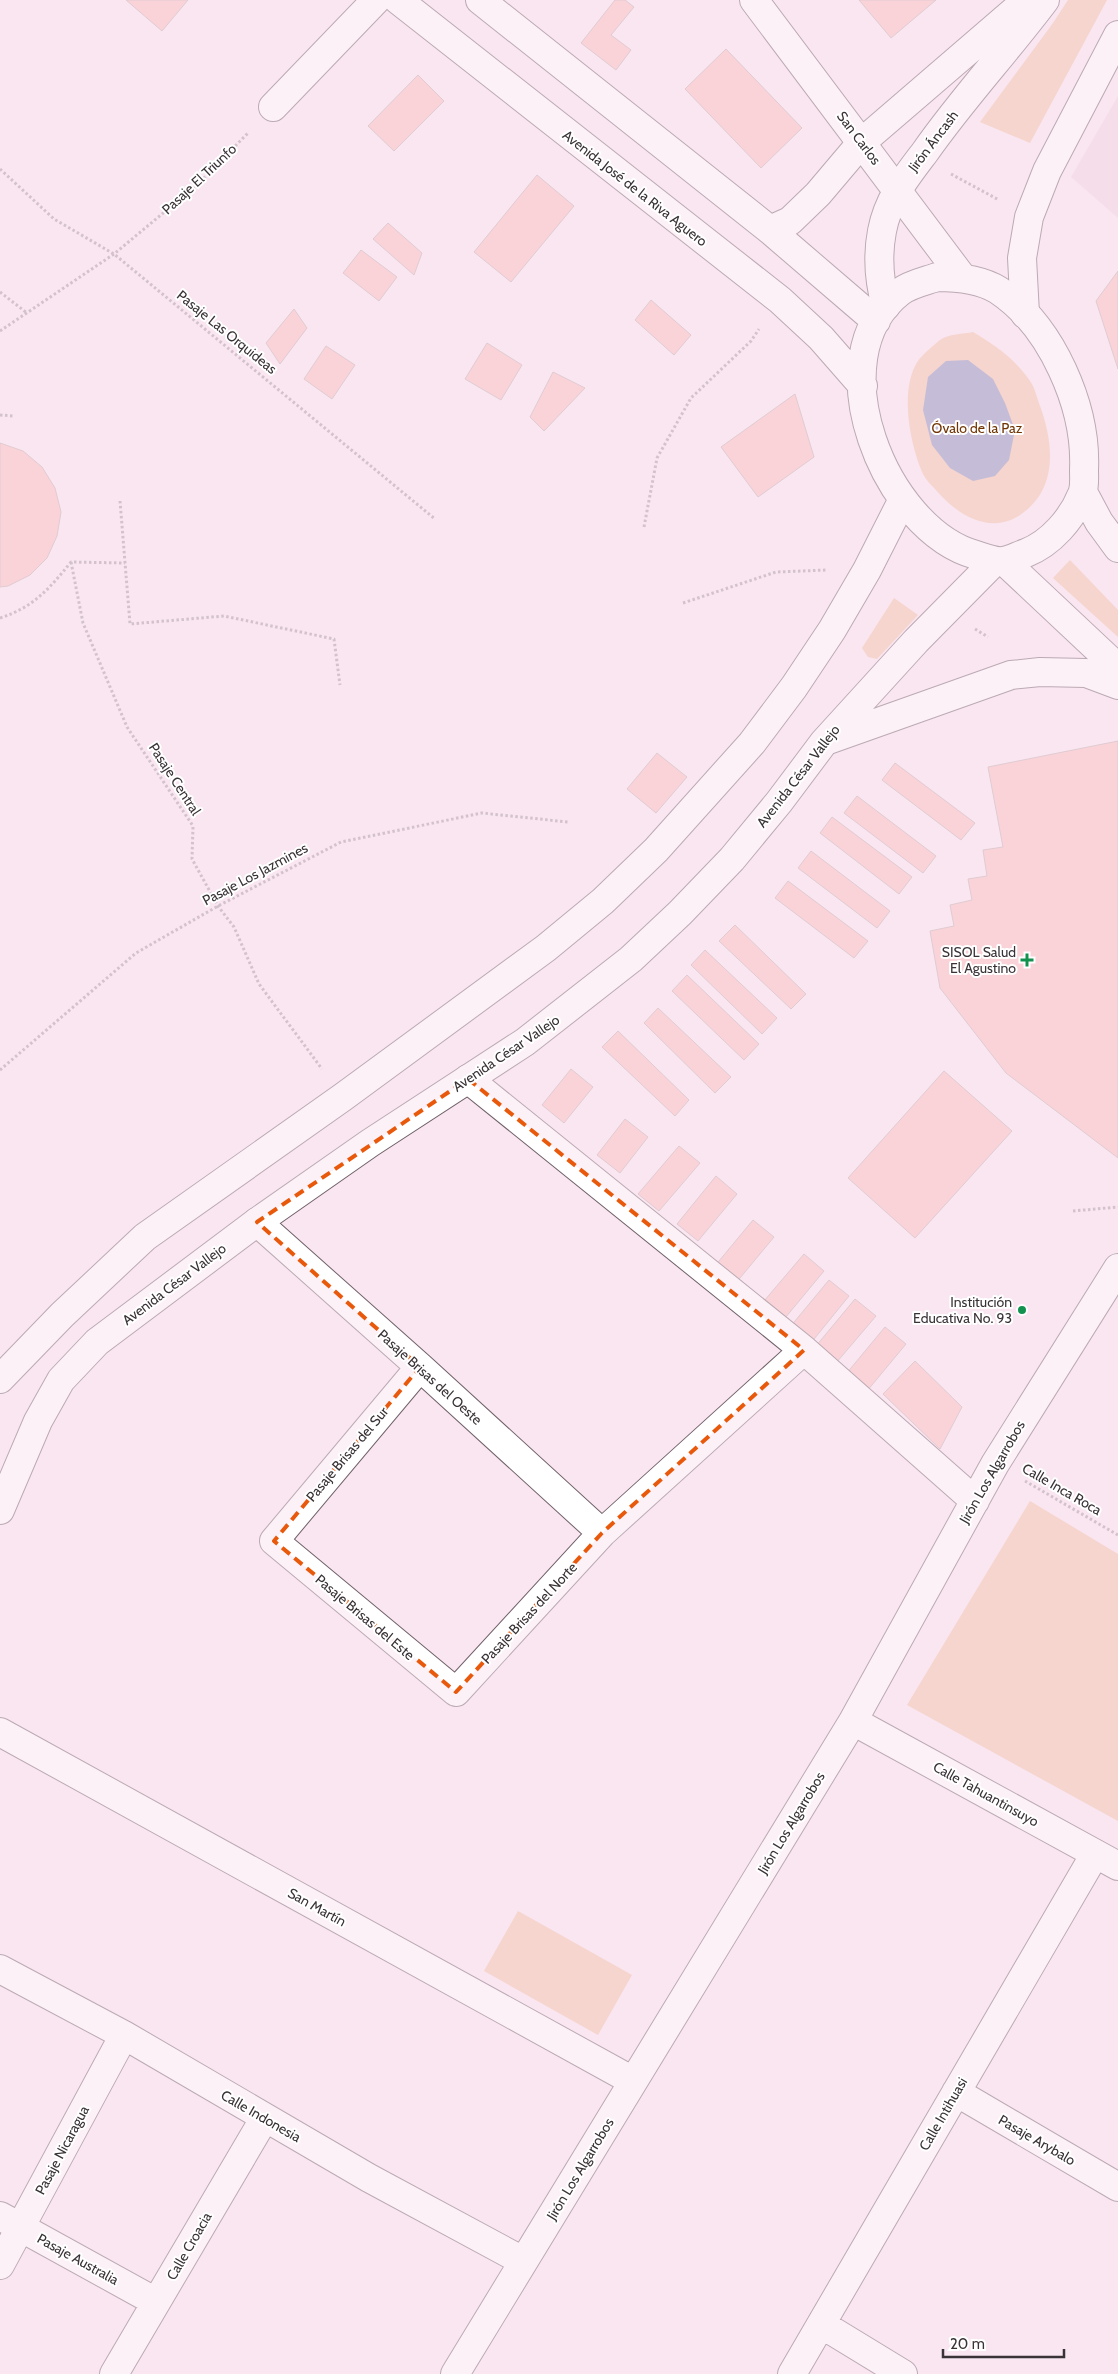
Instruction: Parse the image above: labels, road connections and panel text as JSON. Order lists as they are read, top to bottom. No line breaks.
{"streets":{"street":["San Carlos","Jirón Áncash","Avenida José de la Riva Aguero","Avenida César Vallejo","Pasaje Brisas del Oeste","Pasaje Brisas del Sur","Jirón Los Algarrobos","Pasaje Brisas del Norte","Pasaje Brisas del Este","Calle Tahuantinsuyo","San Martín","Calle Intihuasi","Calle Indonesia","Pasaje Arybalo","Pasaje Nicaragua","Calle Croacia","Pasaje Australia"],"path":["Pasaje El Triunfo","Pasaje Las Orquideas","Pasaje Central","Pasaje Los Jazmines","Calle Inca Roca"]},"crossings":[["San Carlos","Jirón Áncash"],["Pasaje El Triunfo","Pasaje Las Orquideas"],["Avenida César Vallejo","Pasaje Brisas del Oeste"],["Pasaje Central","Pasaje Los Jazmines"],["Pasaje Brisas del Oeste","Pasaje Brisas del Sur"],["Pasaje Brisas del Oeste","Pasaje Brisas del Norte"],["Pasaje Brisas del Sur","Pasaje Brisas del Este"],["Jirón Los Algarrobos","Calle Inca Roca"],["Jirón Los Algarrobos","Calle Tahuantinsuyo"],["Jirón Los Algarrobos","San Martín"],["Jirón Los Algarrobos","Calle Indonesia"],["Pasaje Brisas del Norte","Pasaje Brisas del Este"],["Calle Tahuantinsuyo","Calle Intihuasi"],["Calle Intihuasi","Pasaje Arybalo"],["Calle Indonesia","Pasaje Nicaragua"],["Calle Indonesia","Calle Croacia"],["Pasaje Nicaragua","Pasaje Australia"],["Calle Croacia","Pasaje Australia"]],"parks":["Óvalo de la Paz"],"places":{"health":["SISOL Salud El Agustino"],"other":["Institución Educativa No. 93"]},"scale_bar":"20 m"}
